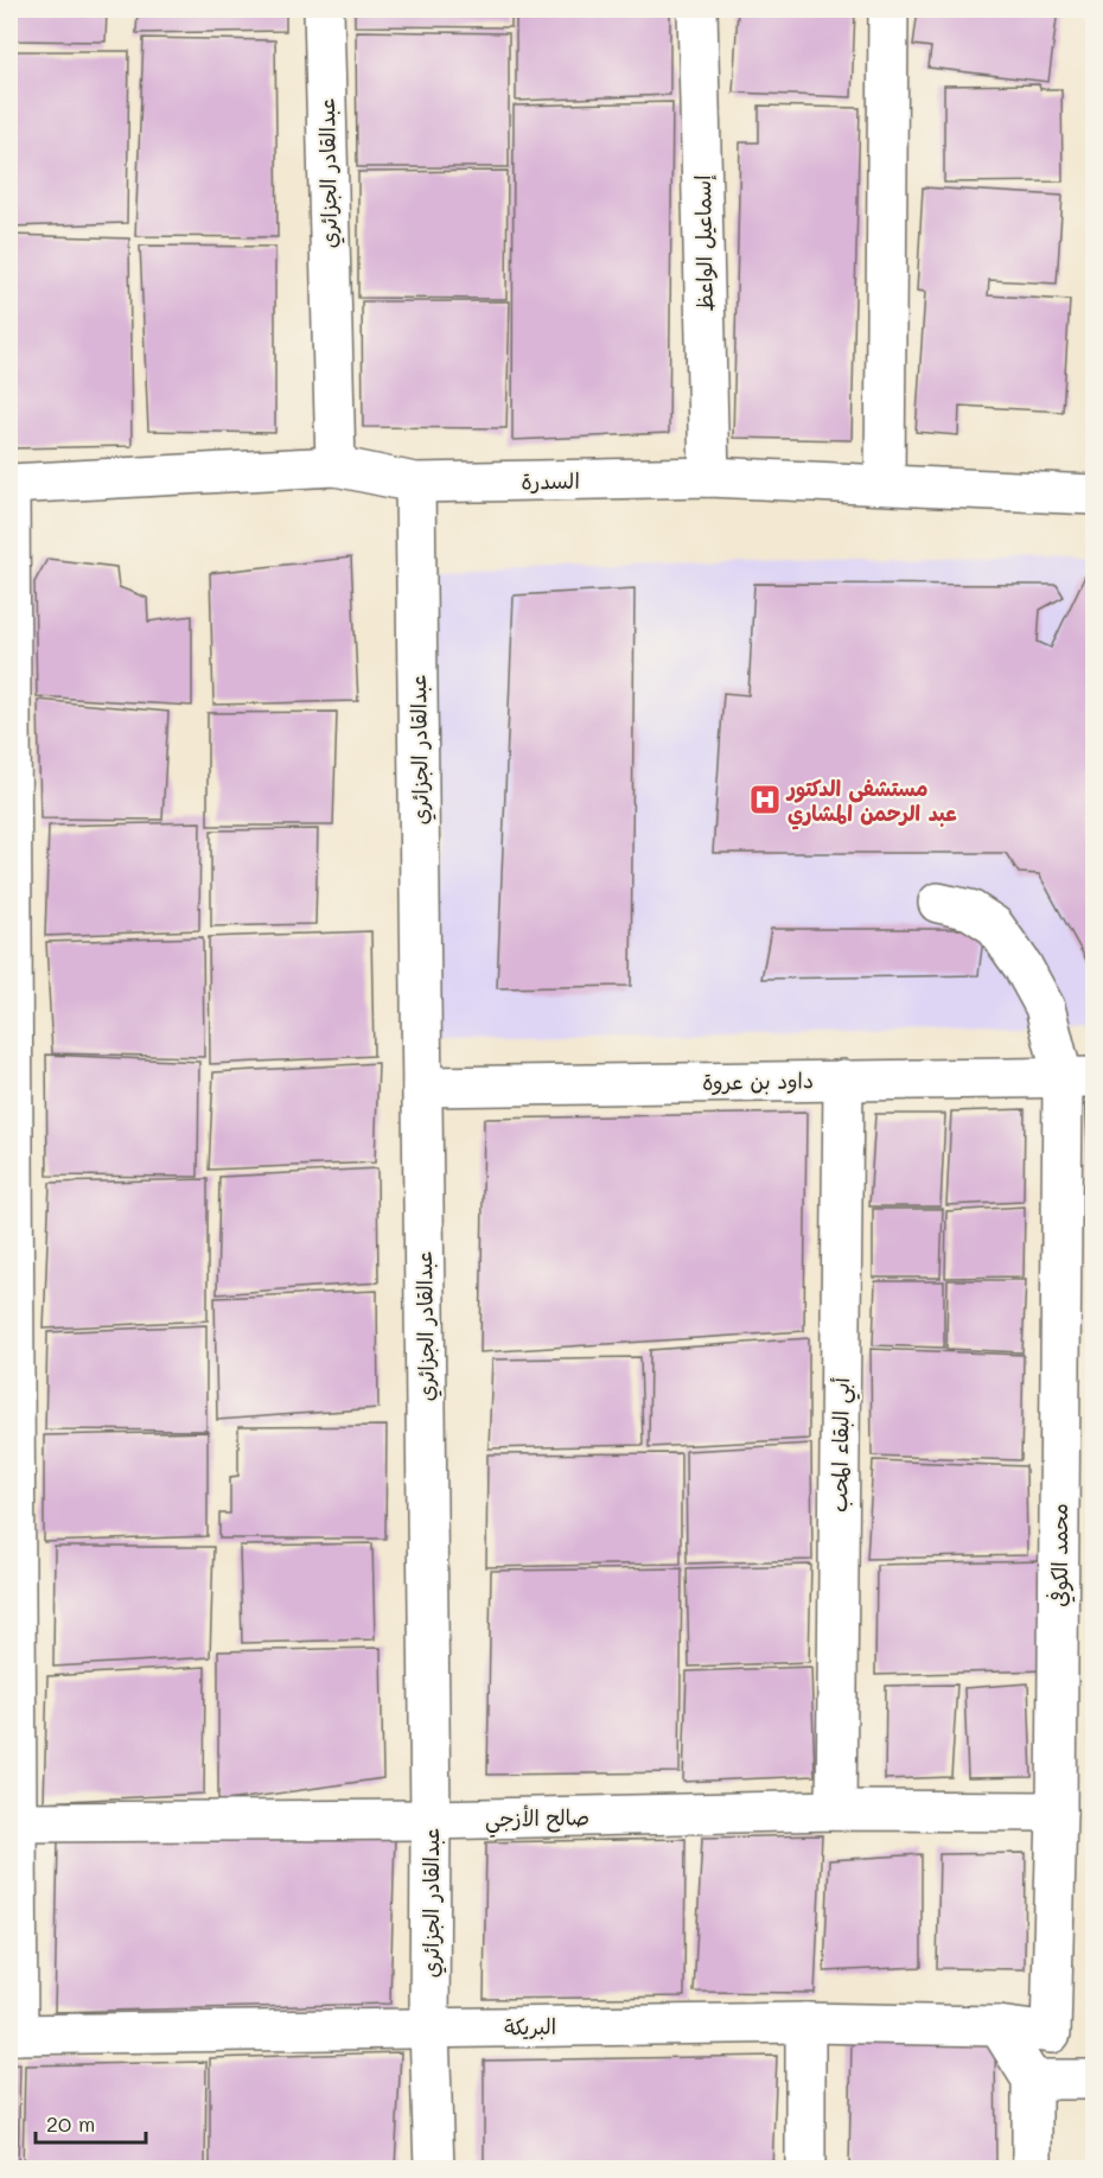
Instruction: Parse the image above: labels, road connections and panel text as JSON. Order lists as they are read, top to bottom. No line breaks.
{"streets":{"street":["عبدالقادر الجزائري","إسماعيل الواعظ","السدرة","داود بن عروة","أبي البقاء المحب","محمد الكوفي","صالح الأزجي","البريكة"]},"crossings":[["عبدالقادر الجزائري","السدرة"],["عبدالقادر الجزائري","داود بن عروة"],["عبدالقادر الجزائري","صالح الأزجي"],["عبدالقادر الجزائري","البريكة"],["إسماعيل الواعظ","السدرة"],["داود بن عروة","أبي البقاء المحب"],["داود بن عروة","محمد الكوفي"],["أبي البقاء المحب","صالح الأزجي"],["محمد الكوفي","صالح الأزجي"],["محمد الكوفي","البريكة"]],"places":{"hospital":["مستشفى الدكتور عبد الرحمن المشاري"]},"scale_bar":"20 m"}
